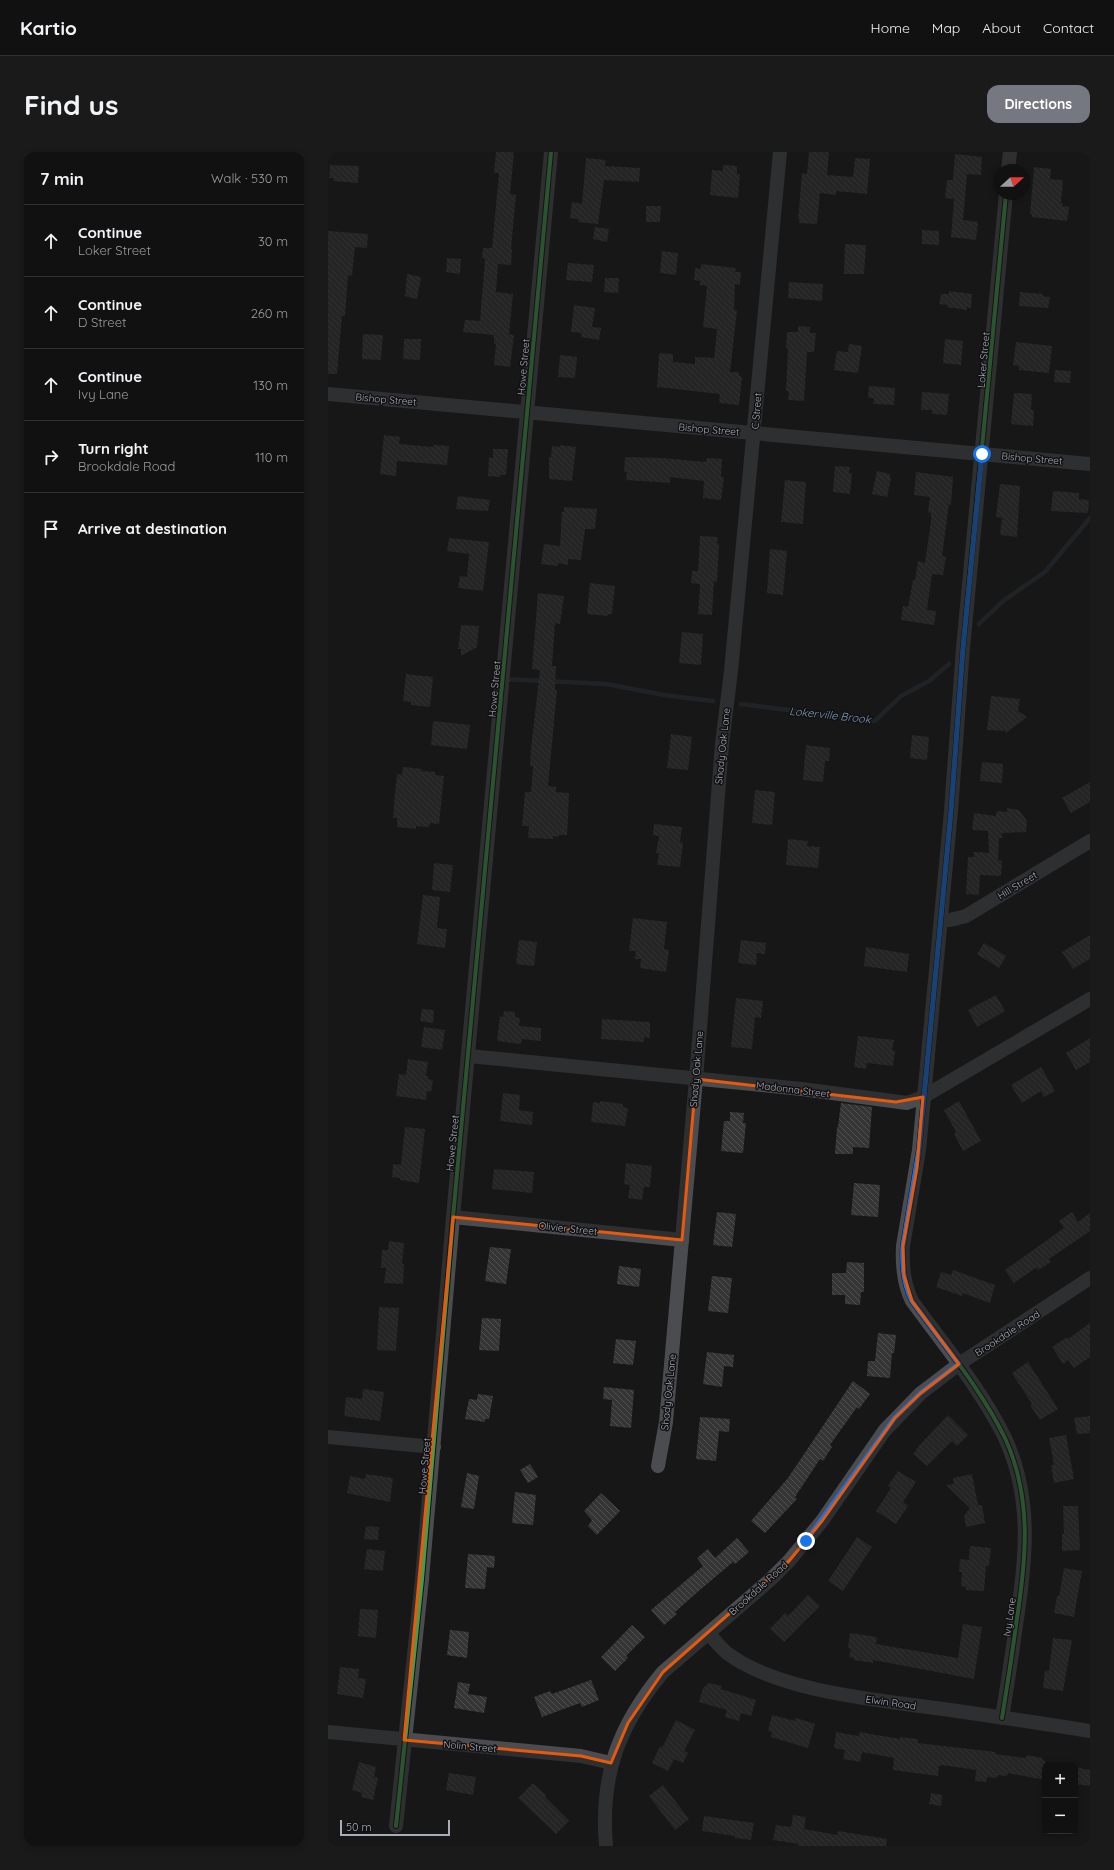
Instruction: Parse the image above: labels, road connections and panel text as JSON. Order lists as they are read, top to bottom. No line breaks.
{"streets":{"street":["Loker Street","Howe Street","Bishop Street","C Street","Shady Oak Lane","Hill Street","Madonna Street","Olivier Street","Brookdale Road","Ivy Lane","Elwin Road","Nolin Street"]},"crossings":[["Loker Street","Bishop Street"],["Loker Street","Hill Street"],["Loker Street","Ivy Lane"],["Howe Street","Bishop Street"],["Howe Street","Madonna Street"],["Howe Street","Olivier Street"],["Howe Street","Nolin Street"],["Bishop Street","C Street"],["C Street","Shady Oak Lane"],["Shady Oak Lane","Madonna Street"],["Shady Oak Lane","Olivier Street"],["Hill Street","Ivy Lane"],["Madonna Street","Ivy Lane"],["Brookdale Road","Ivy Lane"],["Brookdale Road","Elwin Road"],["Brookdale Road","Nolin Street"],["Ivy Lane","Elwin Road"]],"water":["Lokerville Brook"],"scale_bar":"50 m","north":"right","page":{"header":"Kartio","nav":["Home","Map","About","Contact"],"buttons":"Directions","title":"Find us","heading":["7 min","Walk · 530 m"],"list":[["Continue","Loker Street","30 m"],["Continue","D Street","260 m"],["Continue","Ivy Lane","130 m"],["Turn right","Brookdale Road","110 m"],"Arrive at destination"],"map_buttons":["+","−"],"scale":"50 m"}}
